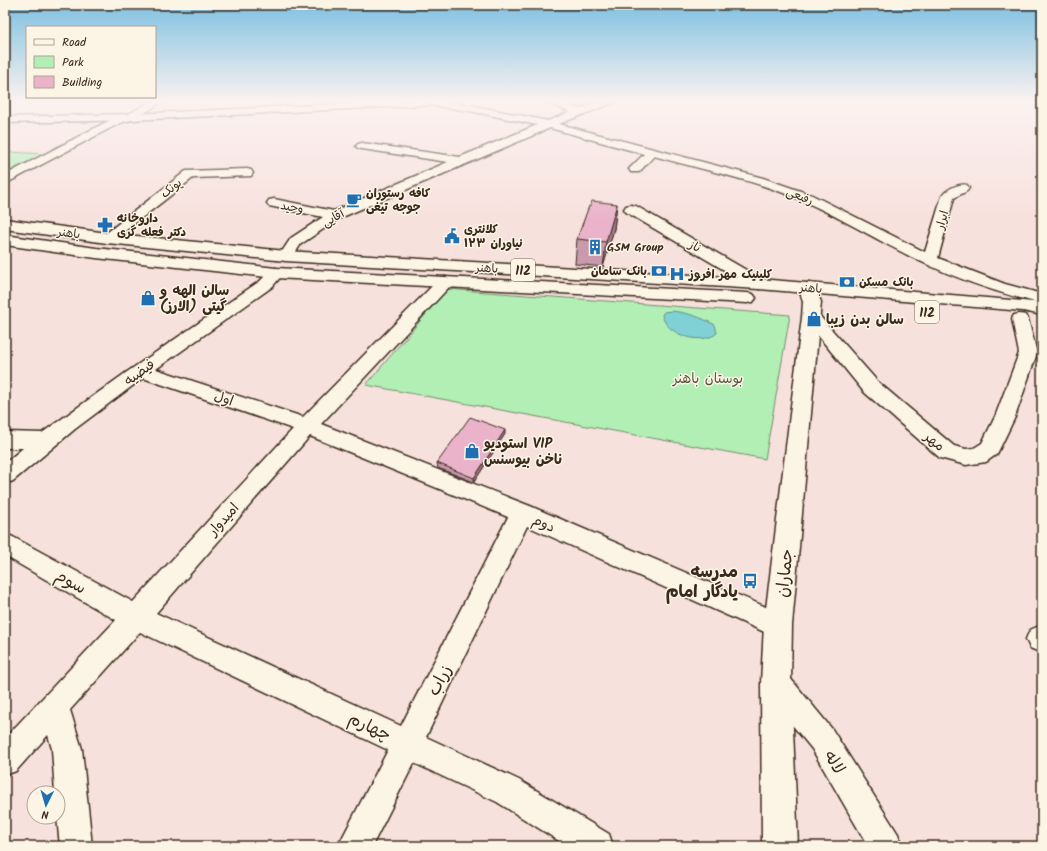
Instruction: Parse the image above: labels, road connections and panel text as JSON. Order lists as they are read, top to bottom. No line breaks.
{"streets":{"main road":["باهنر","112","جماران"],"street":["پونک","رفیعی","وحید","آقایی","ابرار","ناز","فیضیه","اول","مهر","امیدوار","دوم","سوم","زراب","چهارم","لاله"]},"crossings":[["پونک","باهنر"],["رفیعی","ابرار"],["وحید","آقایی"],["آقایی","باهنر"],["باهنر","ناز"],["باهنر","فیضیه"],["باهنر","مهر"],["باهنر","امیدوار"],["باهنر","جماران"],["فیضیه","اول"],["اول","امیدوار"],["اول","دوم"],["مهر","جماران"],["امیدوار","دوم"],["امیدوار","سوم"],["امیدوار","چهارم"],["دوم","جماران"],["دوم","زراب"],["جماران","لاله"],["سوم","چهارم"],["زراب","چهارم"]],"parks":["بوستان باهنر"],"places":{"cafe":["کافه رستوران جوجه تیغی"],"pharmacy":["داروخانه دکتر فعله گری"],"public building":["کلانتری ۱۲۳ نیاوران"],"building":["GSM Group"],"bank":["بانک سامان","بانک مسکن"],"hospital":["کلینیک مهر افروز"],"shop":["سالن الهه و گیتی (الارز)","سالن بدن زیبا","استودیو VIP ناخن بیوسنس"],"bus stop":["مدرسه یادگار امام"]},"legend":["Road","Park","Building"],"north":"bottom"}
